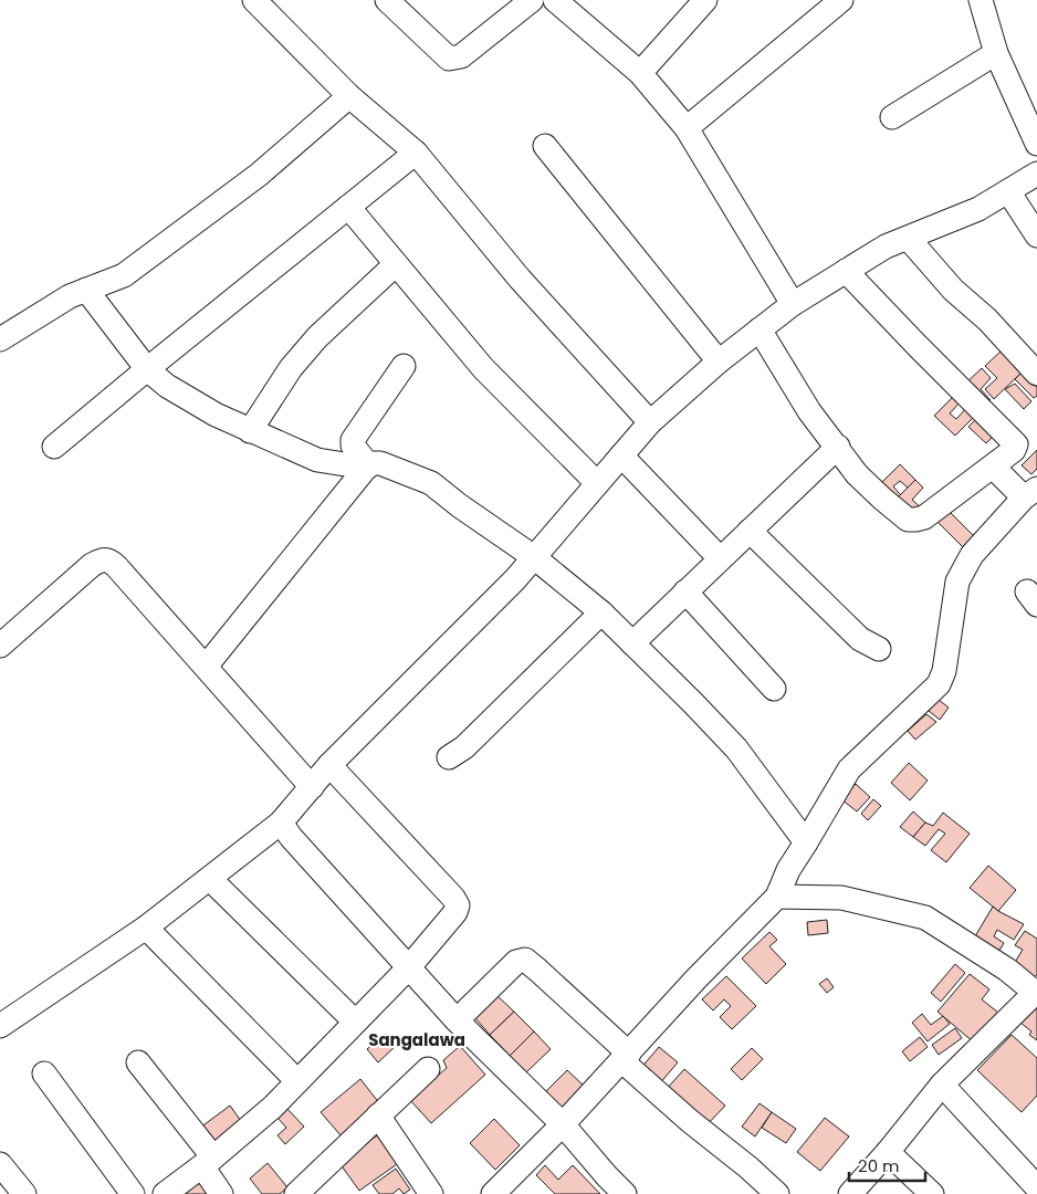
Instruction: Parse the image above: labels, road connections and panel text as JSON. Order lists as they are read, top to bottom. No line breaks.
{"districts":["Sangalawa"],"scale_bar":"20 m"}
